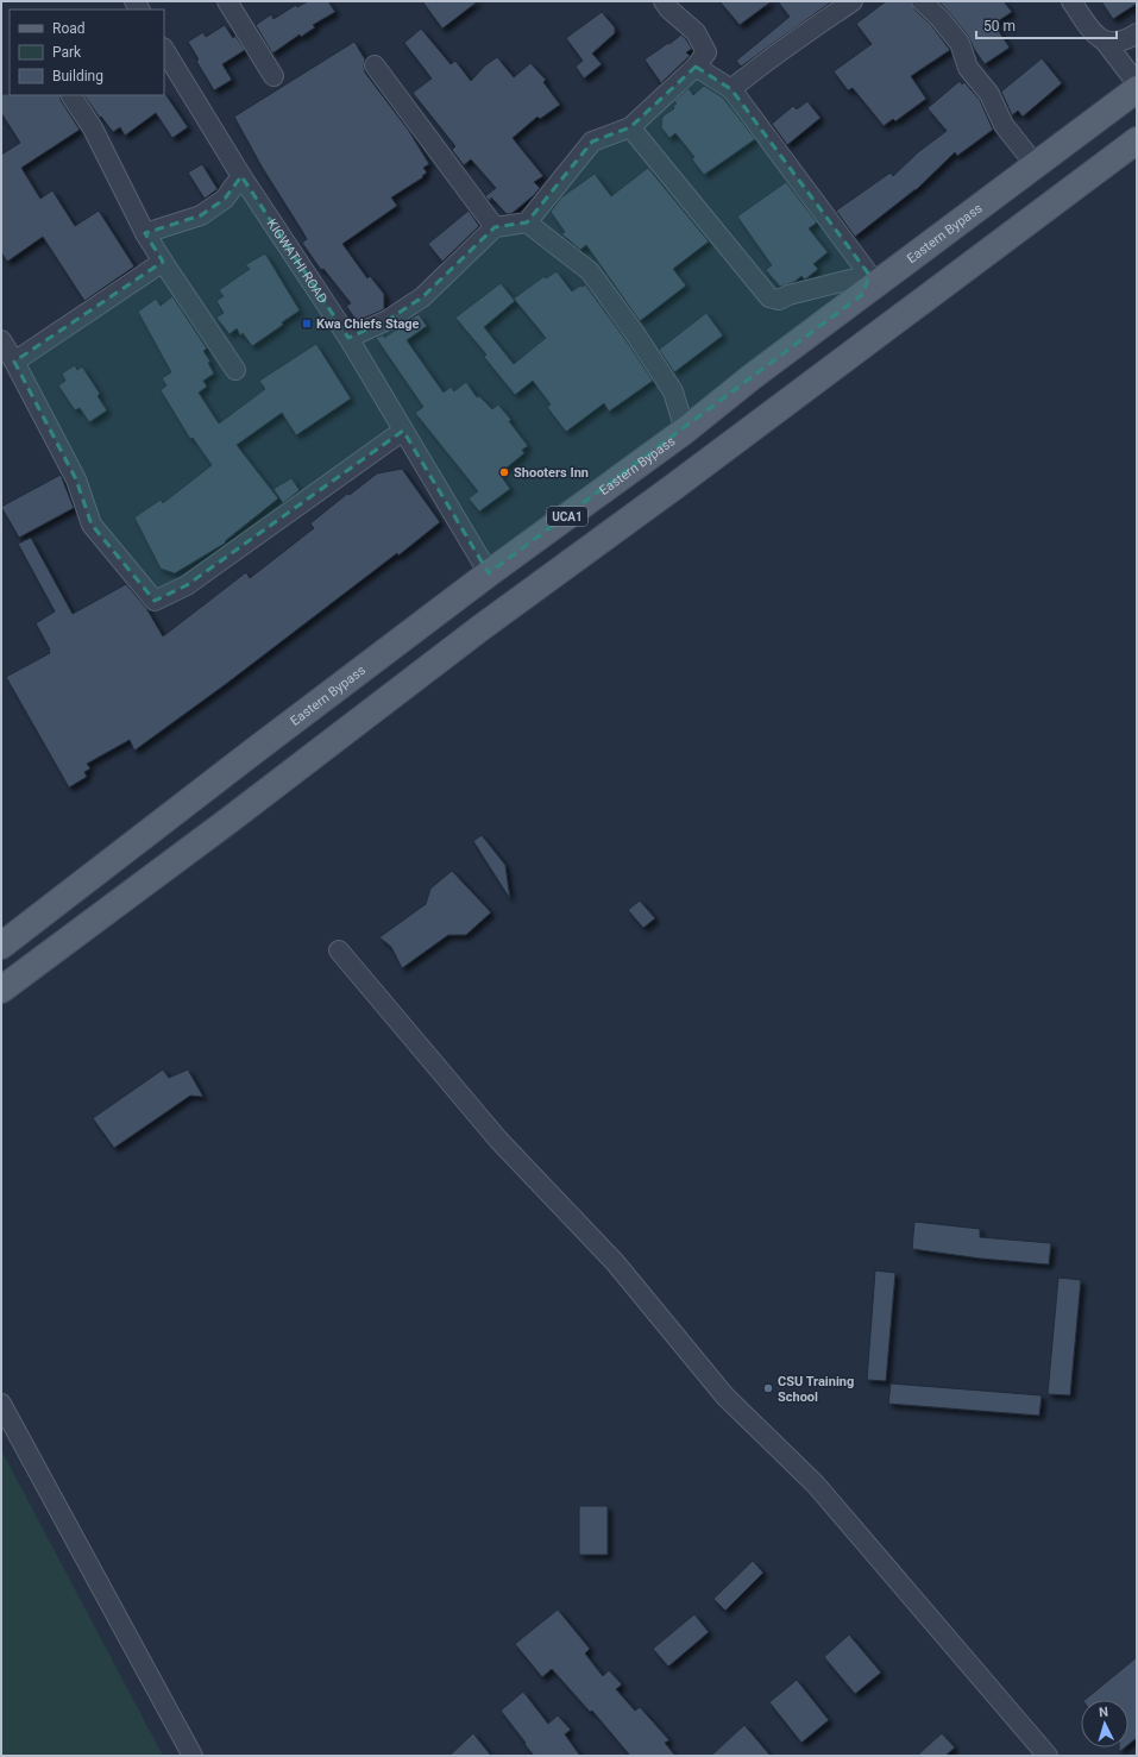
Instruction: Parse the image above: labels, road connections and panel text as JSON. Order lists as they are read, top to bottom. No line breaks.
{"streets":{"main road":["Eastern Bypass","UCA1"],"street":["KIGWATHI ROAD"]},"crossings":[["Eastern Bypass","KIGWATHI ROAD"]],"places":{"transit":["Kwa Chiefs Stage"],"other":["Shooters Inn","CSU Training School"]},"legend":["Road","Park","Building"],"scale_bar":"50 m","north":"top"}
